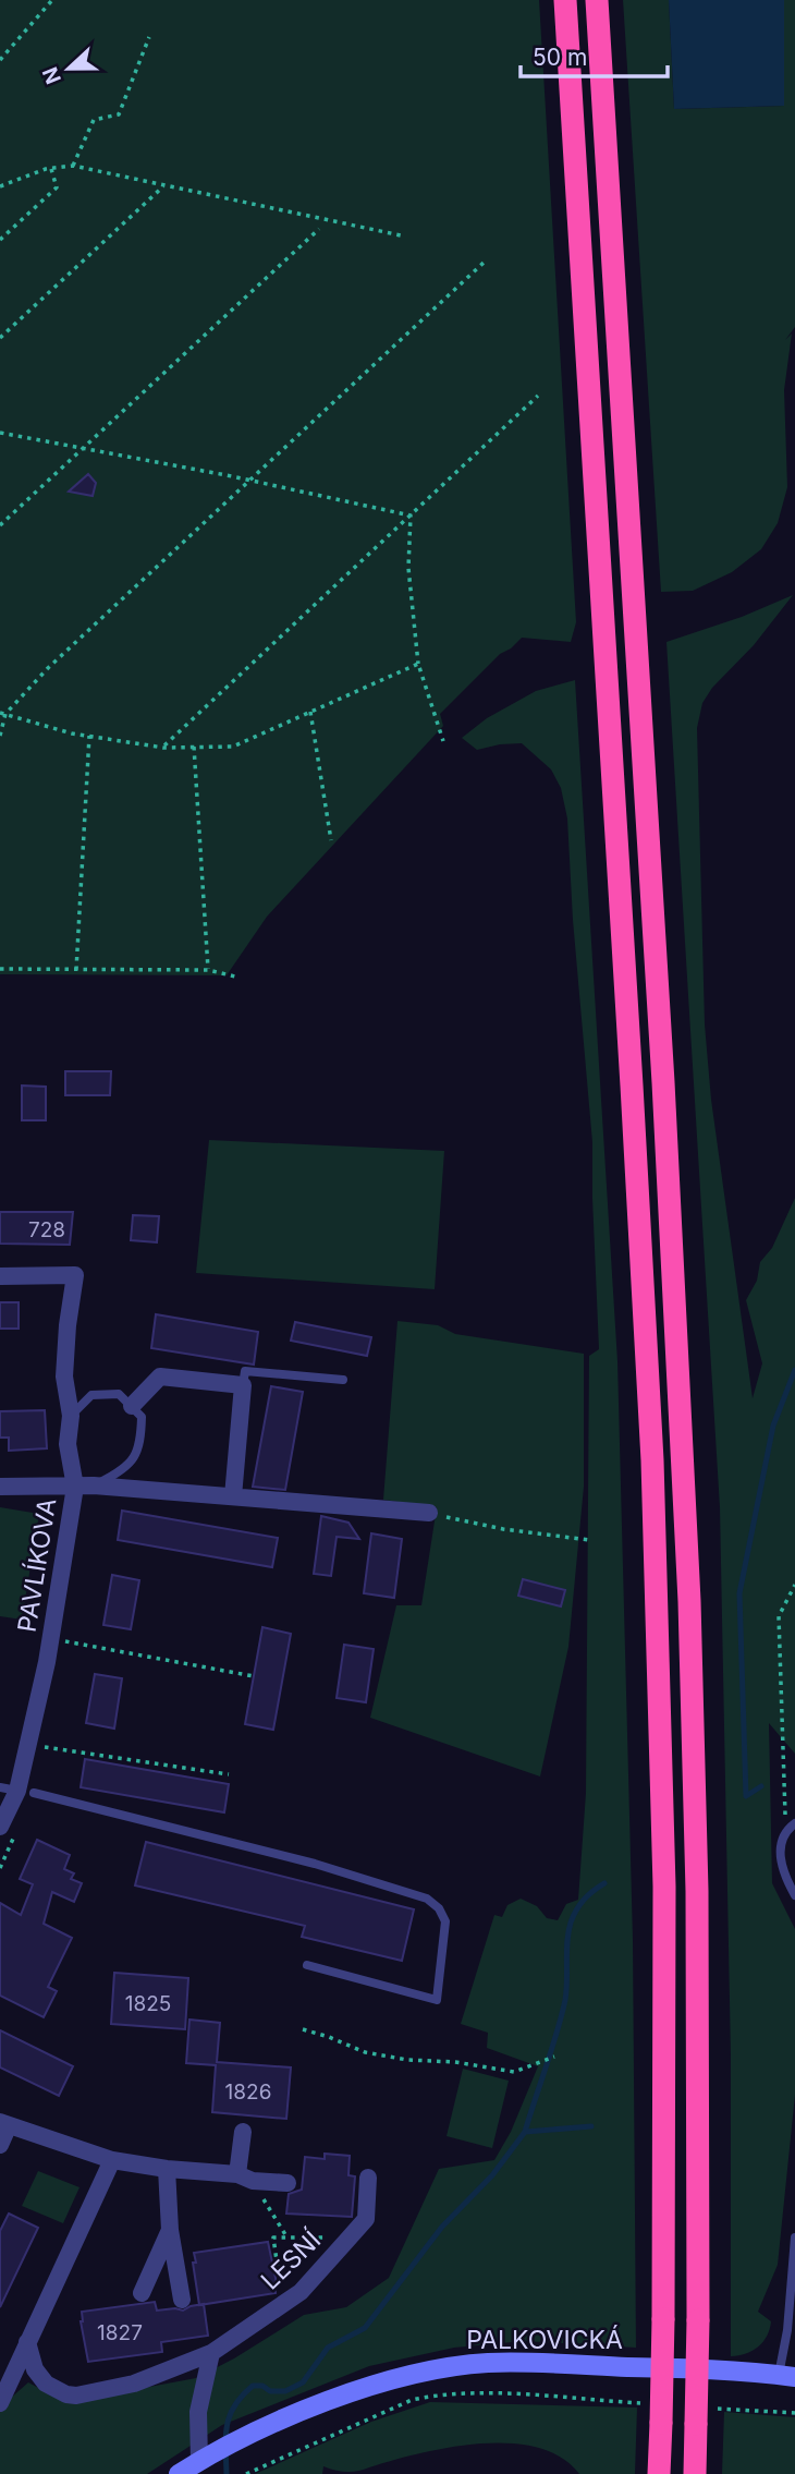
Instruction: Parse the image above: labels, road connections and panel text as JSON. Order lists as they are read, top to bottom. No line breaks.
{"streets":{"street":["PAVLÍKOVA","LESNÍ","PALKOVICKÁ"]},"house_numbers":["728","1825","1826","1827"],"scale_bar":"50 m","north":"left"}
